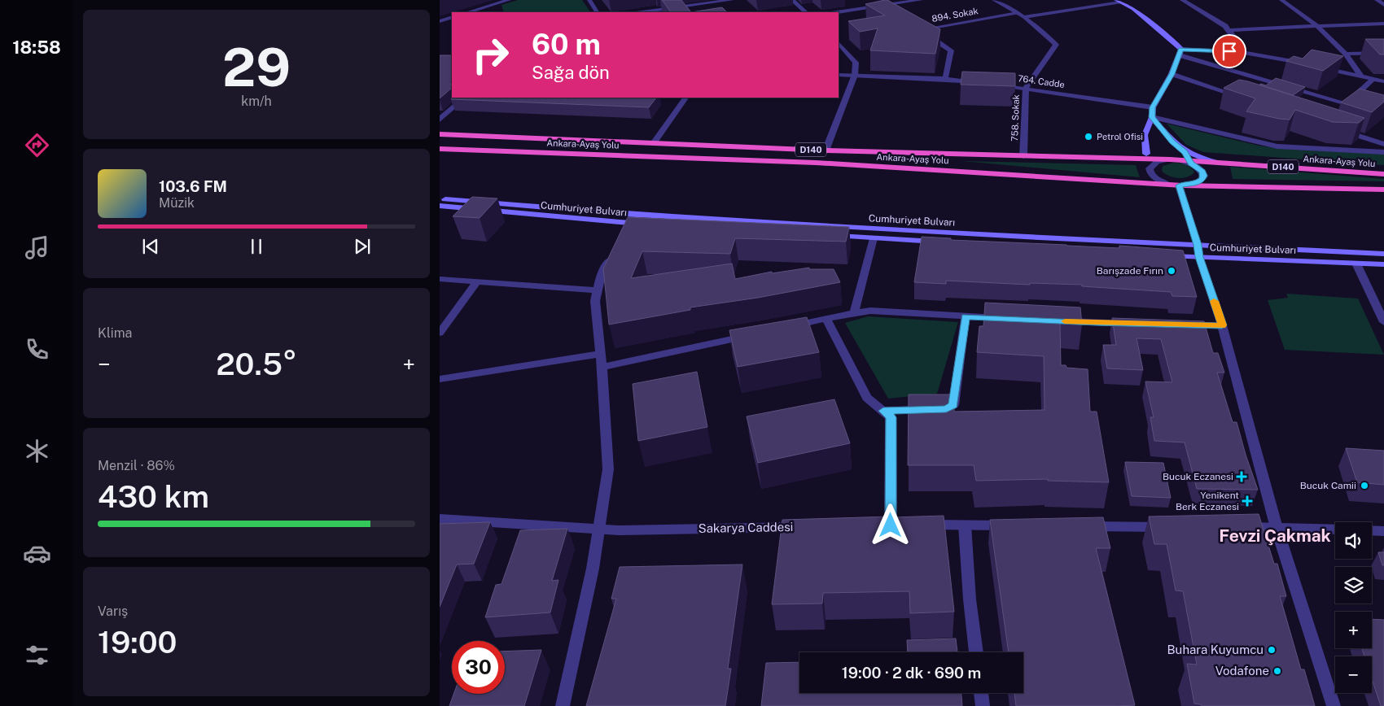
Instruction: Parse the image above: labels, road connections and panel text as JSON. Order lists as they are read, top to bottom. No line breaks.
{"streets":{"highway":["Ankara-Ayaş Yolu","D140"],"main road":["Cumhuriyet Bulvarı"],"street":["894. Sokak","764. Cadde","758. Sokak","Sakarya Caddesi"]},"crossings":[["894. Sokak","758. Sokak"],["764. Cadde","758. Sokak"],["758. Sokak","Ankara-Ayaş Yolu"]],"districts":["Fevzi Çakmak"],"places":{"other":["Petrol Ofisi","Barışzade Fırın","Bucuk Camii","Buhara Kuyumcu","Vodafone"],"health":["Bucuk Eczanesi","Yenikent Berk Eczanesi"]},"page":{"tabs":"18:58","tile":[["29","km/h"],"Klima",["Menzil · 86%","430 km"],["Varış","19:00"]],"turn":["60 m","Sağa dön"],"song":["103.6 FM","Müzik"],"heat":["−","20.5°","+"],"map_buttons":["+","−"],"limit":"30","trip":"19:00 · 2 dk · 690 m"}}
